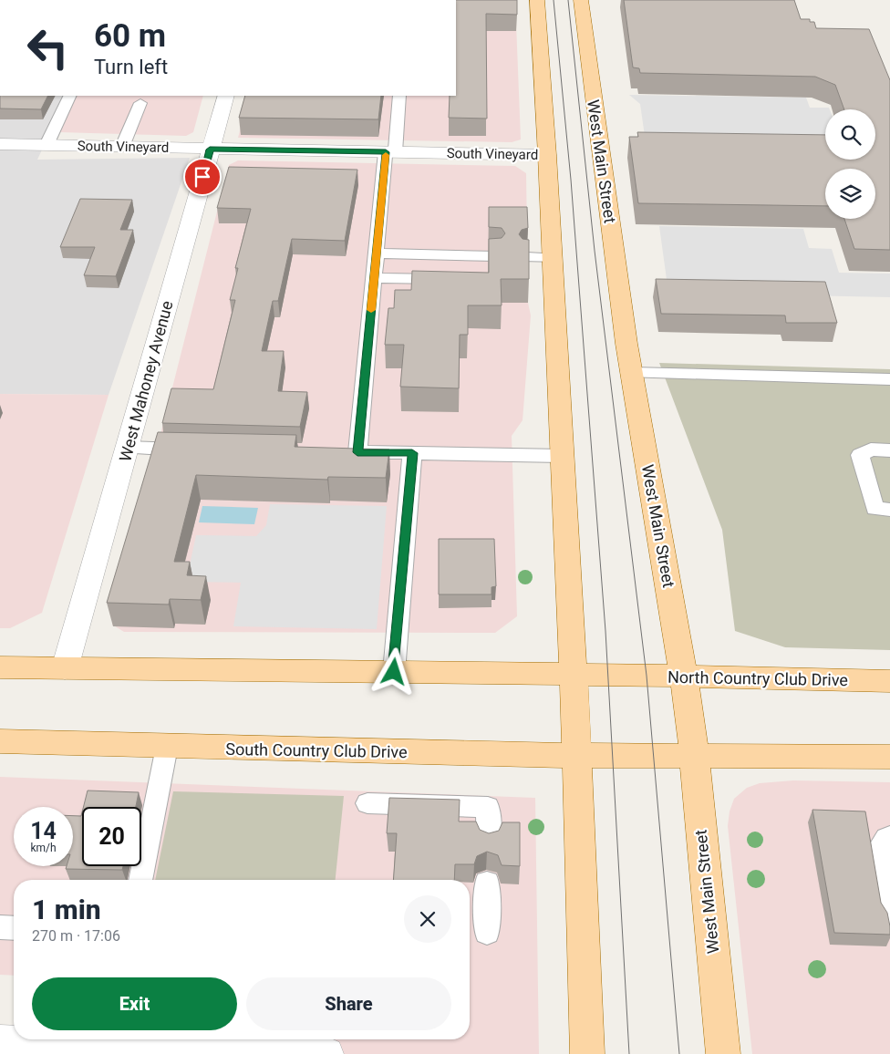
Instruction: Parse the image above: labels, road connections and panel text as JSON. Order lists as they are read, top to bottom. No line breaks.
{"streets":{"main road":["West Main Street","North Country Club Drive","South Country Club Drive"],"street":["South Vineyard","West Mahoney Avenue"]},"crossings":[["South Vineyard","West Mahoney Avenue"],["West Main Street","North Country Club Drive"],["West Main Street","South Country Club Drive"]],"page":{"turn":["60 m","Turn left"],"speed":"14 km/h","limit":"20","heading":["1 min","270 m · 17:06"],"buttons":["Exit","Share"]}}
